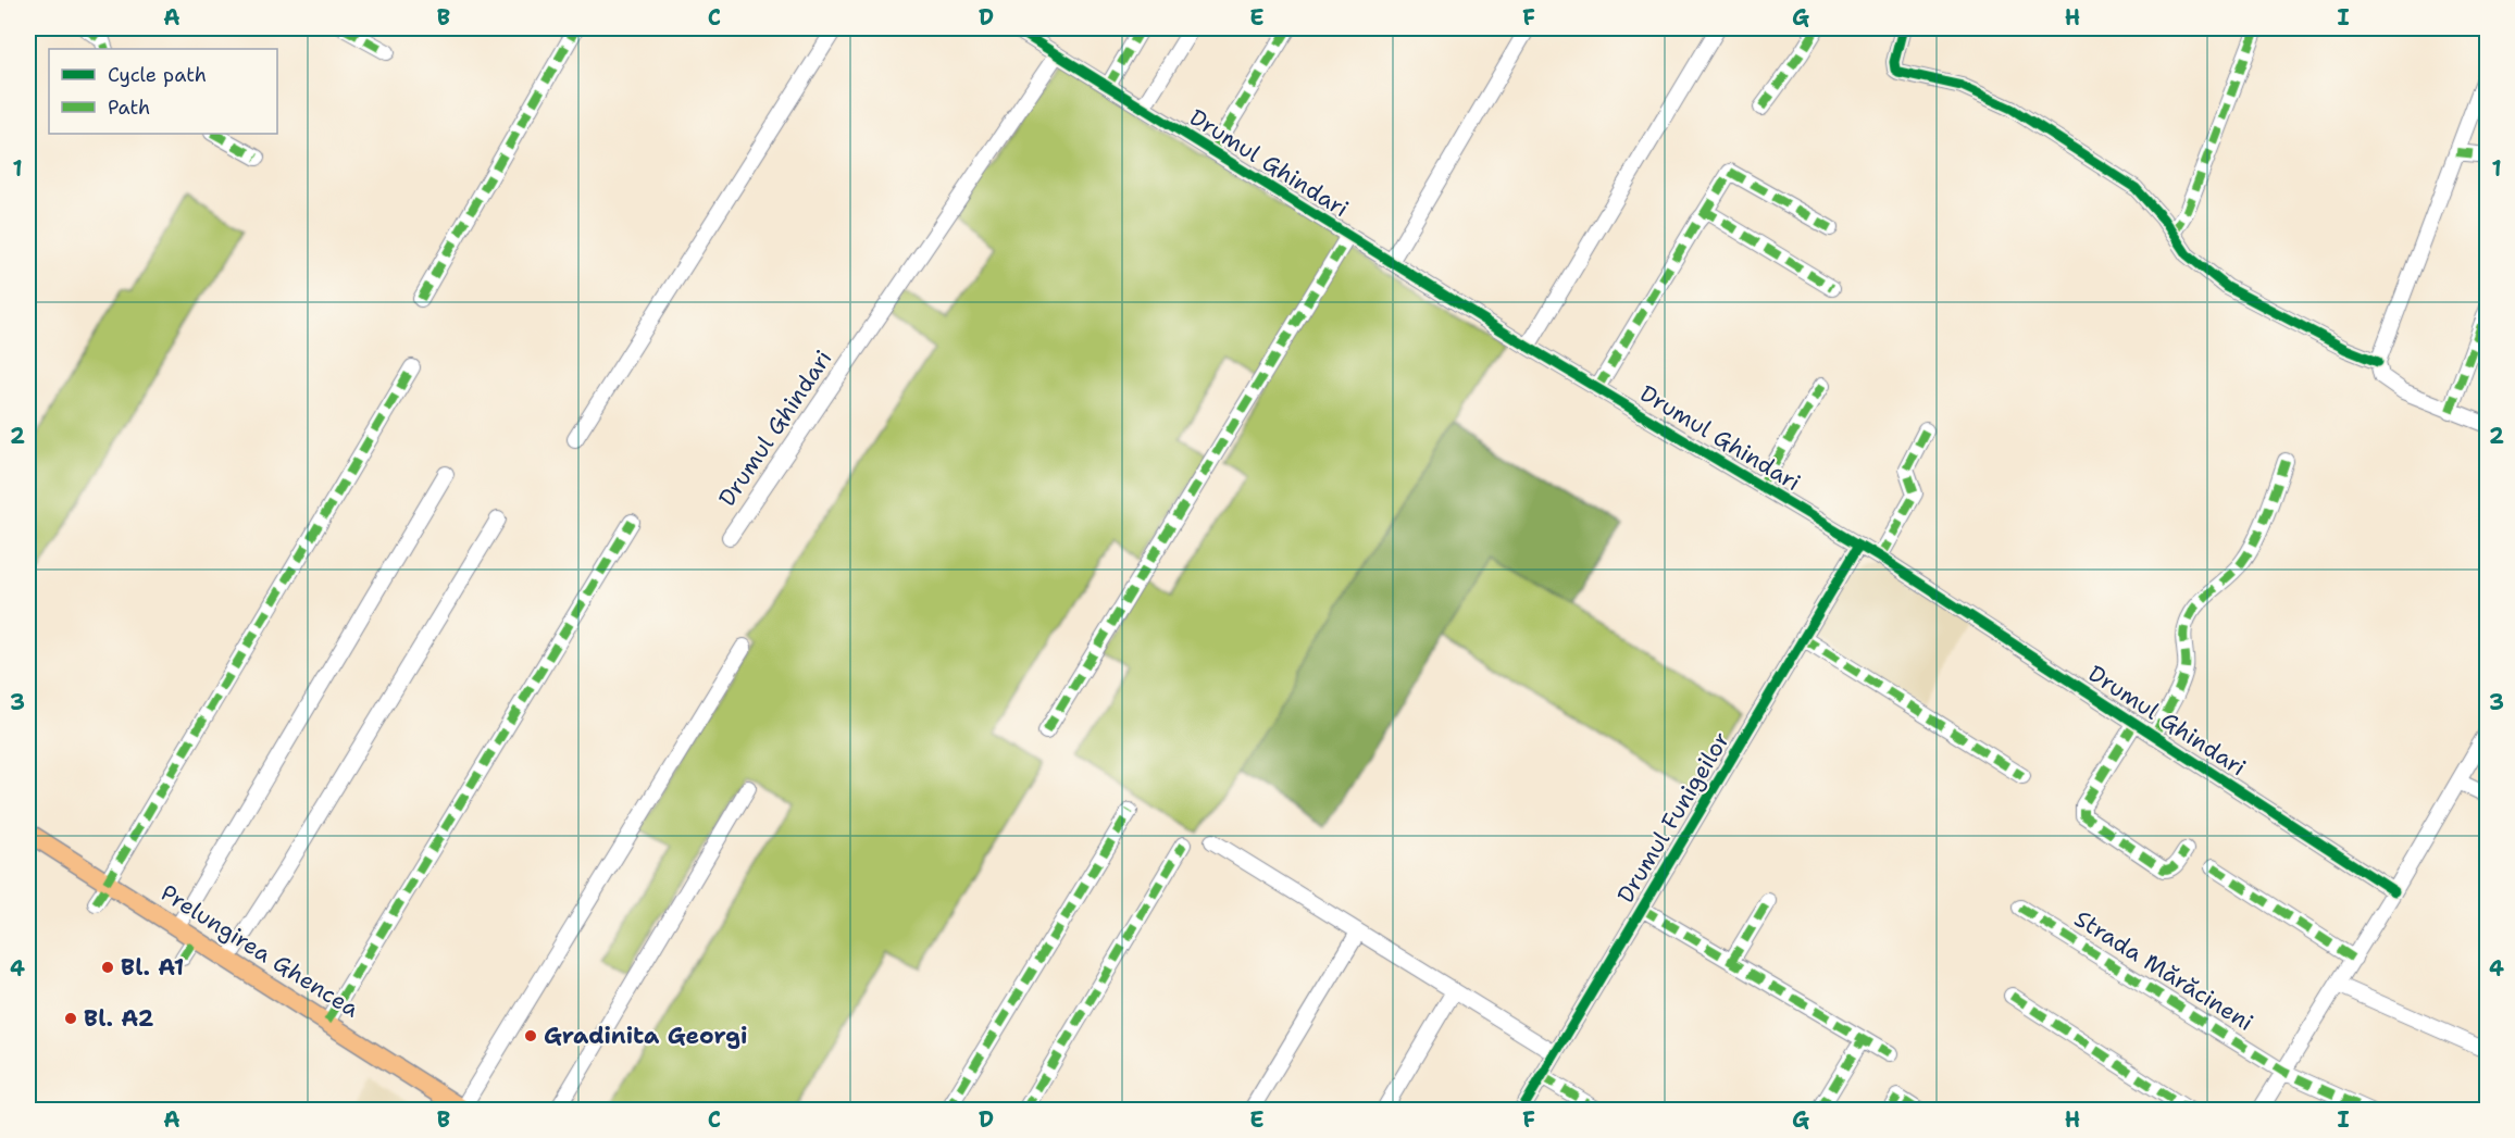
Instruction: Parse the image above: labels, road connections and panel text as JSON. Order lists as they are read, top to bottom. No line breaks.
{"streets":{"main road":["Prelungirea Ghencea"],"street":["Drumul Ghindari","Drumul Funigeilor","Strada Mărăcineni"]},"crossings":[["Drumul Ghindari","Drumul Funigeilor"]],"places":["Bl. A1","Bl. A2","Gradinita Georgi"],"legend":["Cycle path","Path"],"grid":{"columns":["A","B","C","D","E","F","G","H","I"],"rows":["1","2","3","4"]}}
